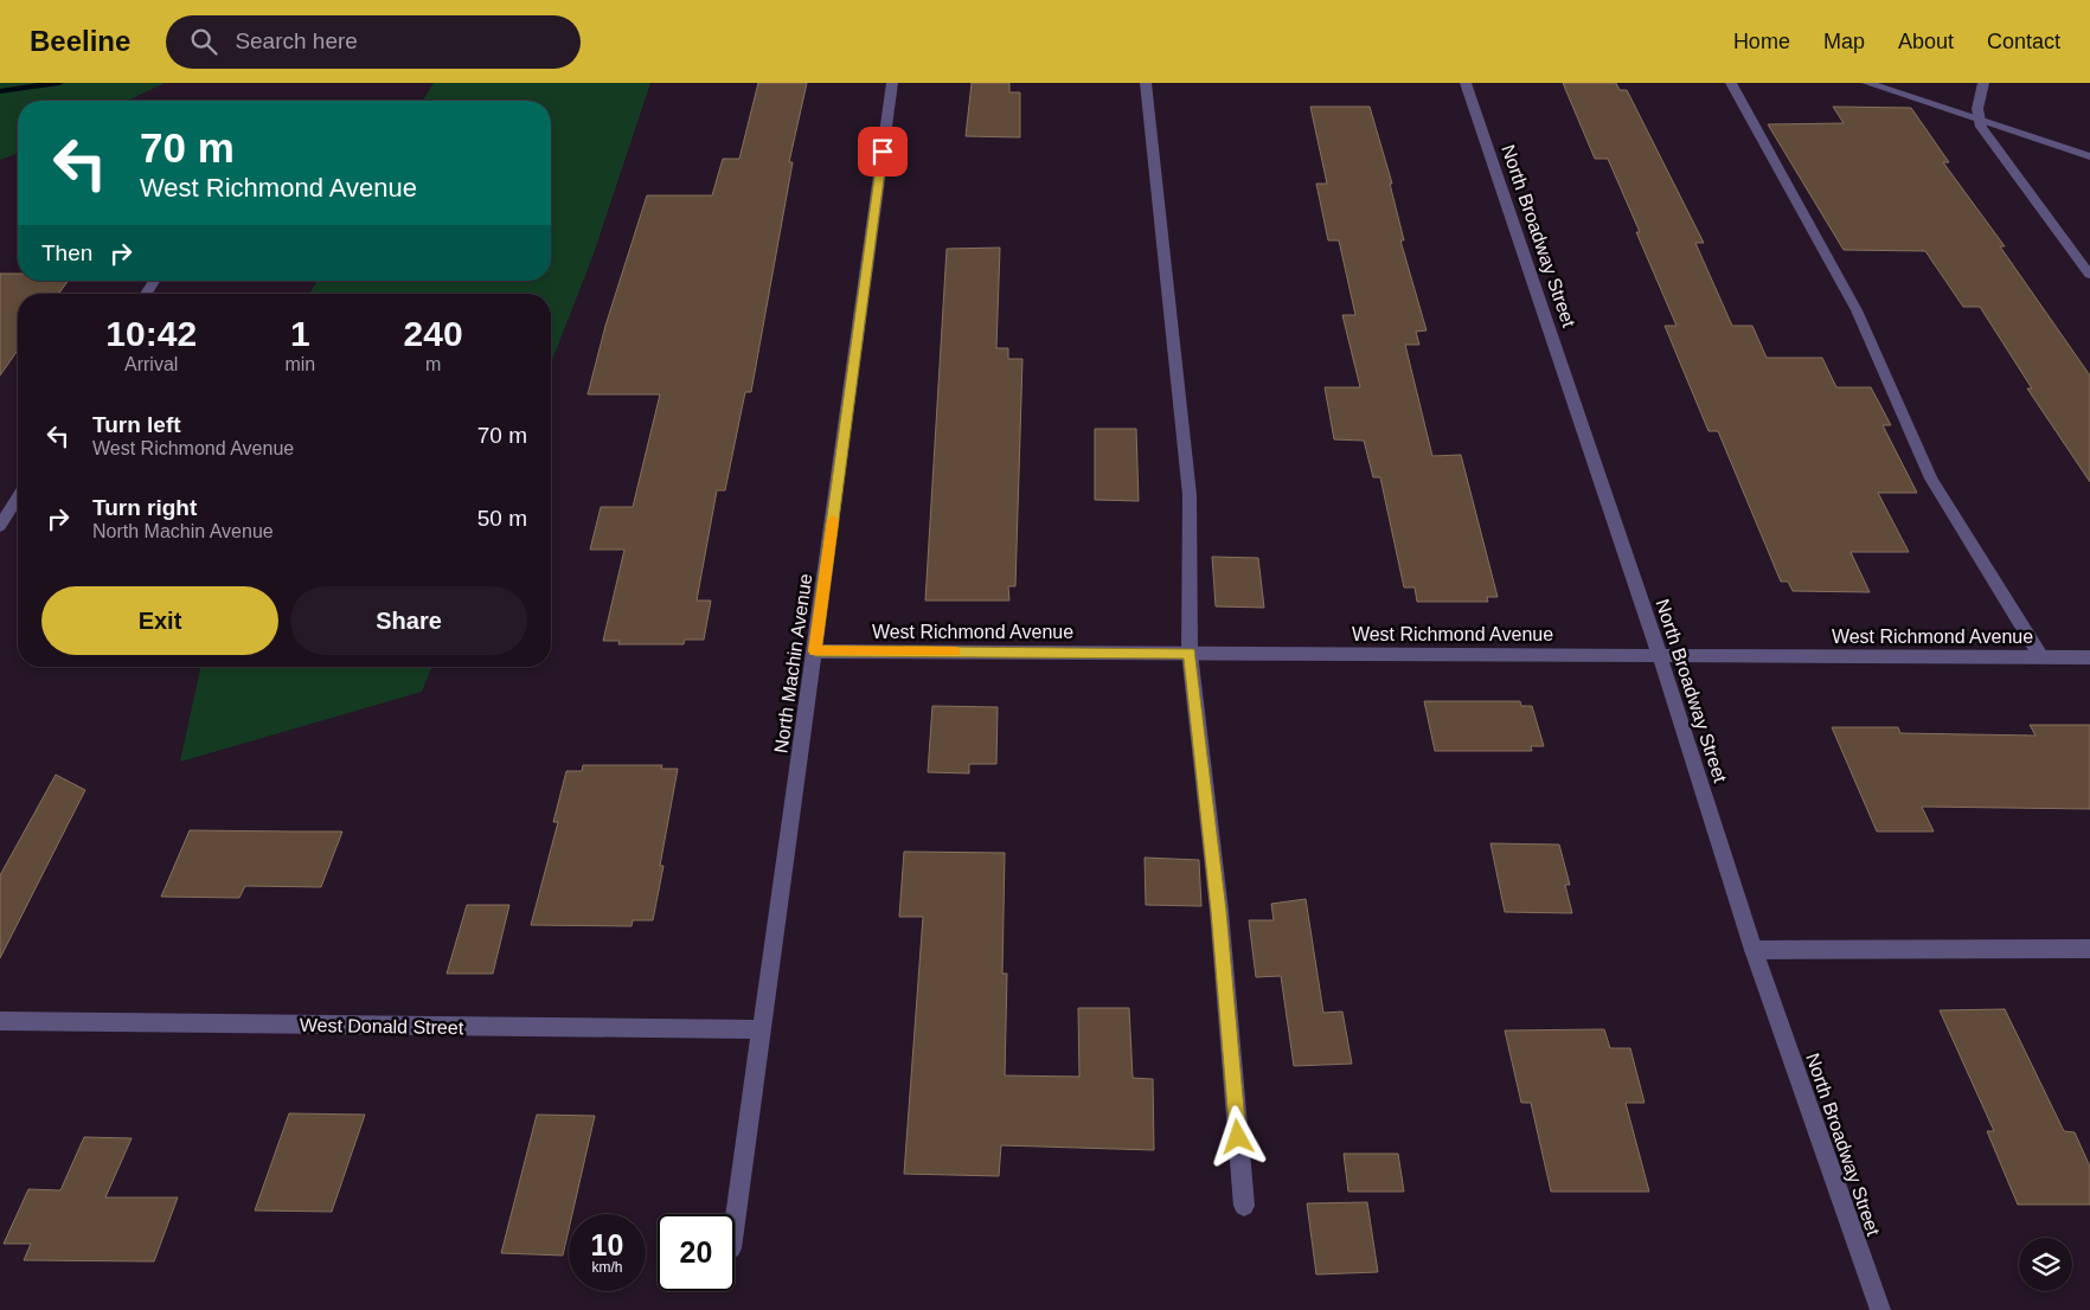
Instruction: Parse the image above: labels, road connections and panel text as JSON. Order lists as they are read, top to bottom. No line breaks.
{"streets":{"street":["North Broadway Street","West Richmond Avenue","North Machin Avenue","West Donald Street"]},"crossings":[["North Broadway Street","West Richmond Avenue"],["West Richmond Avenue","North Machin Avenue"],["North Machin Avenue","West Donald Street"]],"page":{"header":"Beeline","search":"Search here","nav":["Home","Map","About","Contact"],"turn":["70 m","West Richmond Avenue"],"then":"Then","eta":["10:42","Arrival","1","min","240","m"],"list":[{"name":"Turn left","note":"West Richmond Avenue","value":"70 m"},{"name":"Turn right","note":"North Machin Avenue","value":"50 m"}],"buttons":["Exit","Share"],"speed":"10 km/h","limit":"20"}}
